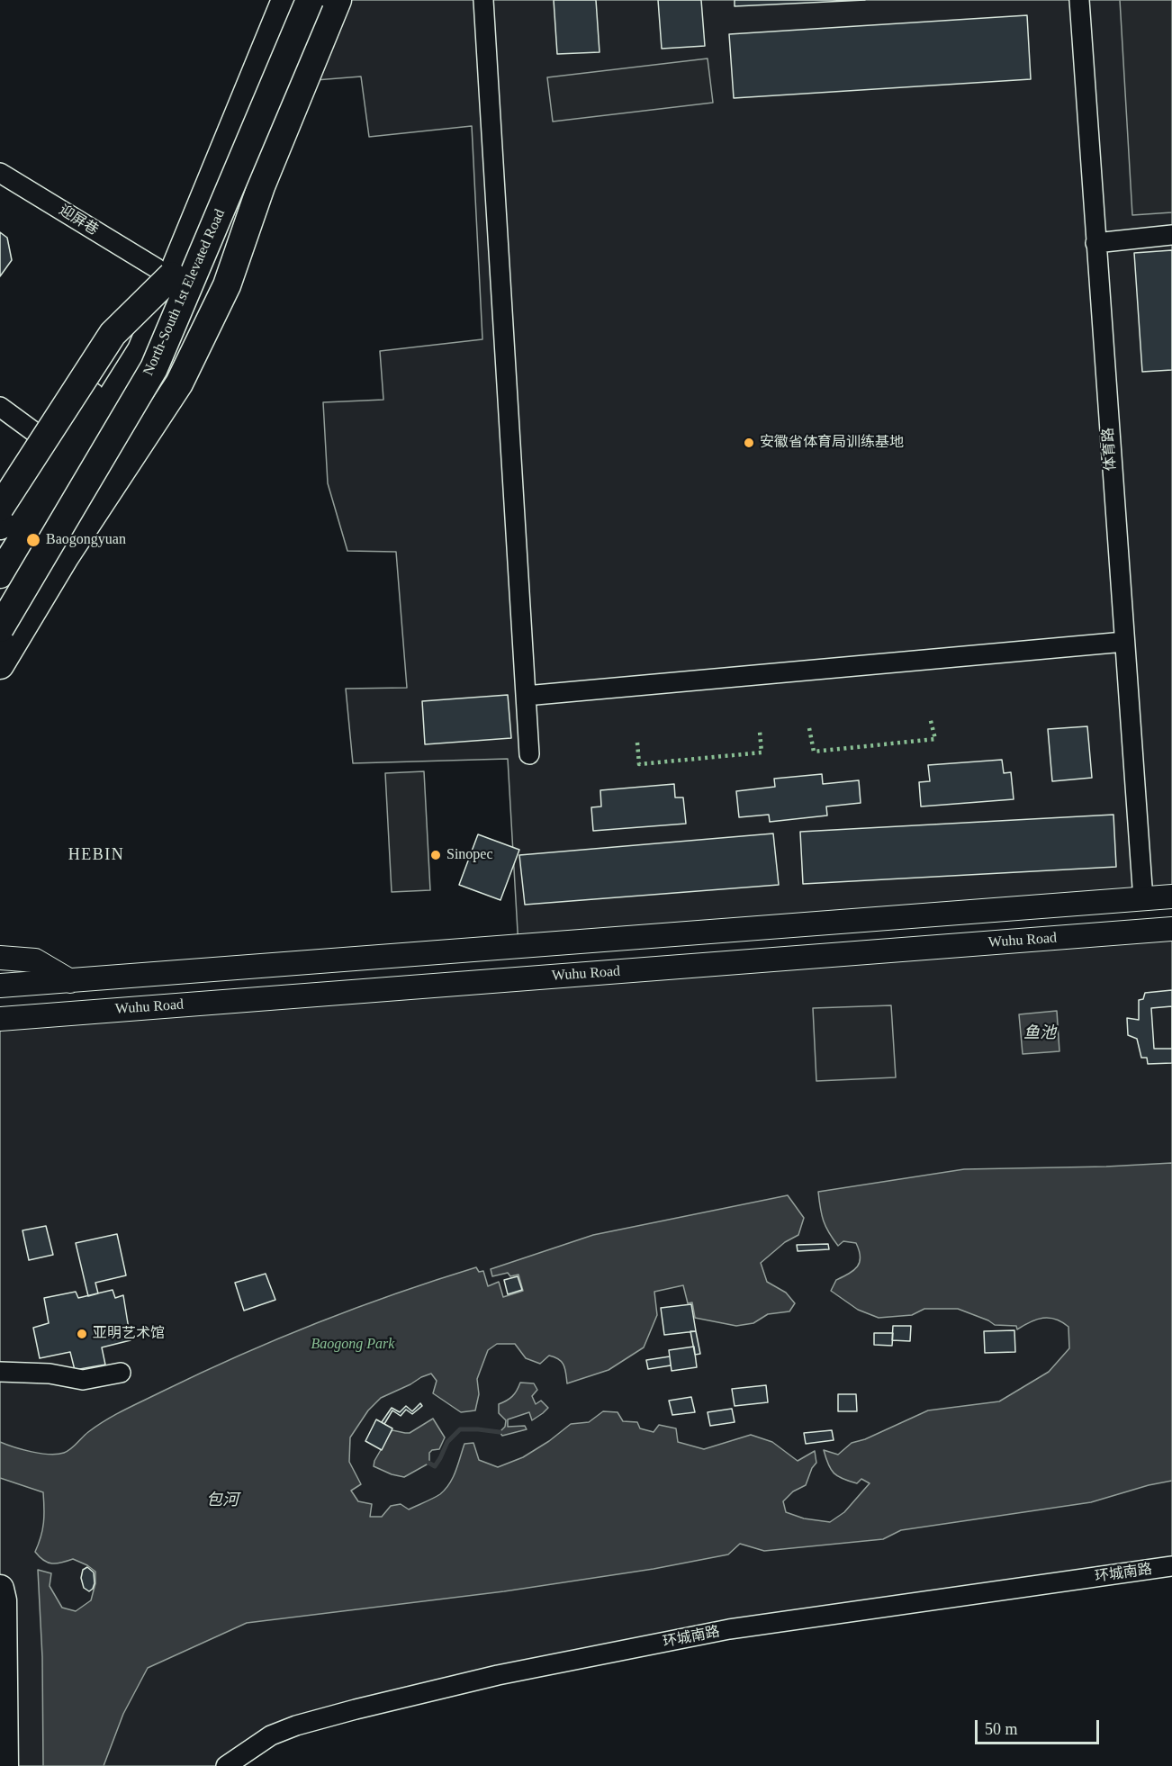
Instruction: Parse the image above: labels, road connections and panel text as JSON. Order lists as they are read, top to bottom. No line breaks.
{"streets":{"highway":["North-South 1st Elevated Road"],"main road":["Wuhu Road"],"street":["迎屏巷","体育路","环城南路"]},"crossings":[["迎屏巷","North-South 1st Elevated Road"]],"districts":["HEBIN"],"water":["鱼池","包河"],"parks":["Baogong Park"],"places":["安徽省体育局训练基地","Baogongyuan","Sinopec","亚明艺术馆"],"scale_bar":"50 m"}
